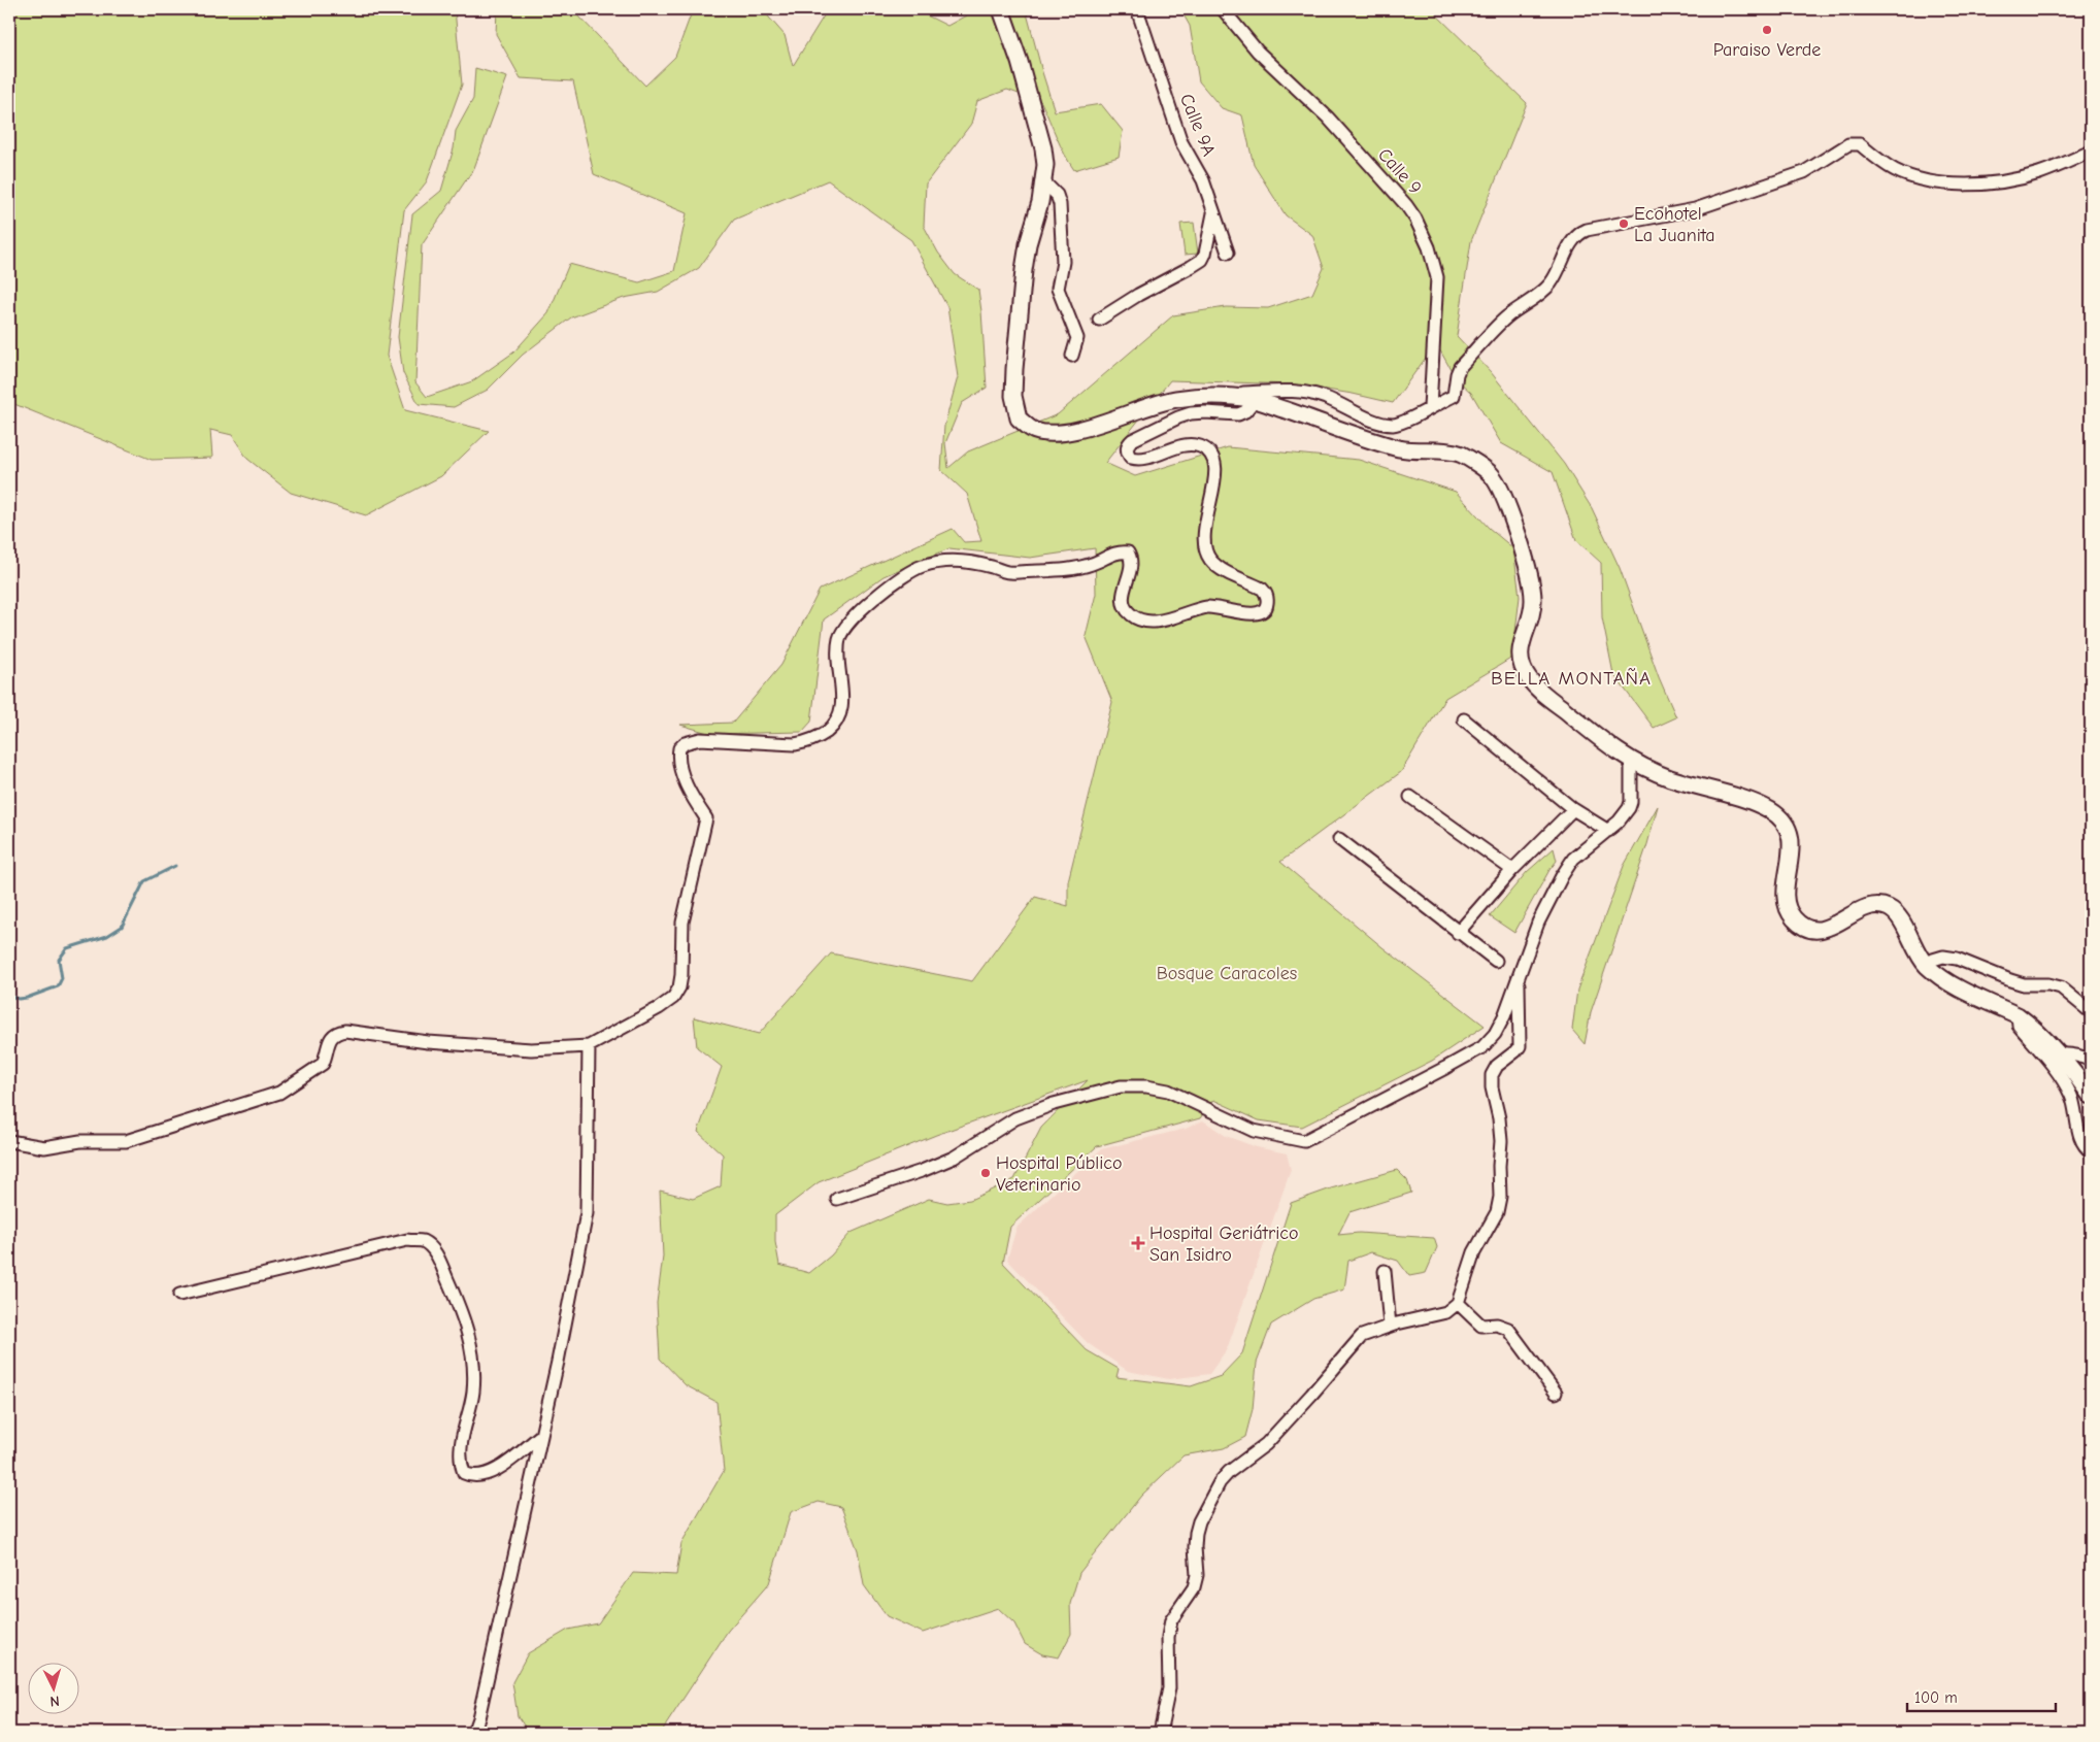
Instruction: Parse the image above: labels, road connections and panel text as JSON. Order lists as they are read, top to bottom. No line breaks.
{"streets":{"street":["Calle 9A","Calle 9"]},"districts":["BELLA MONTAÑA"],"parks":["Bosque Caracoles"],"places":{"other":["Paraiso Verde","Ecohotel La Juanita","Hospital Público Veterinario"],"health":["Hospital Geriátrico San Isidro"]},"scale_bar":"100 m","north":"bottom"}
